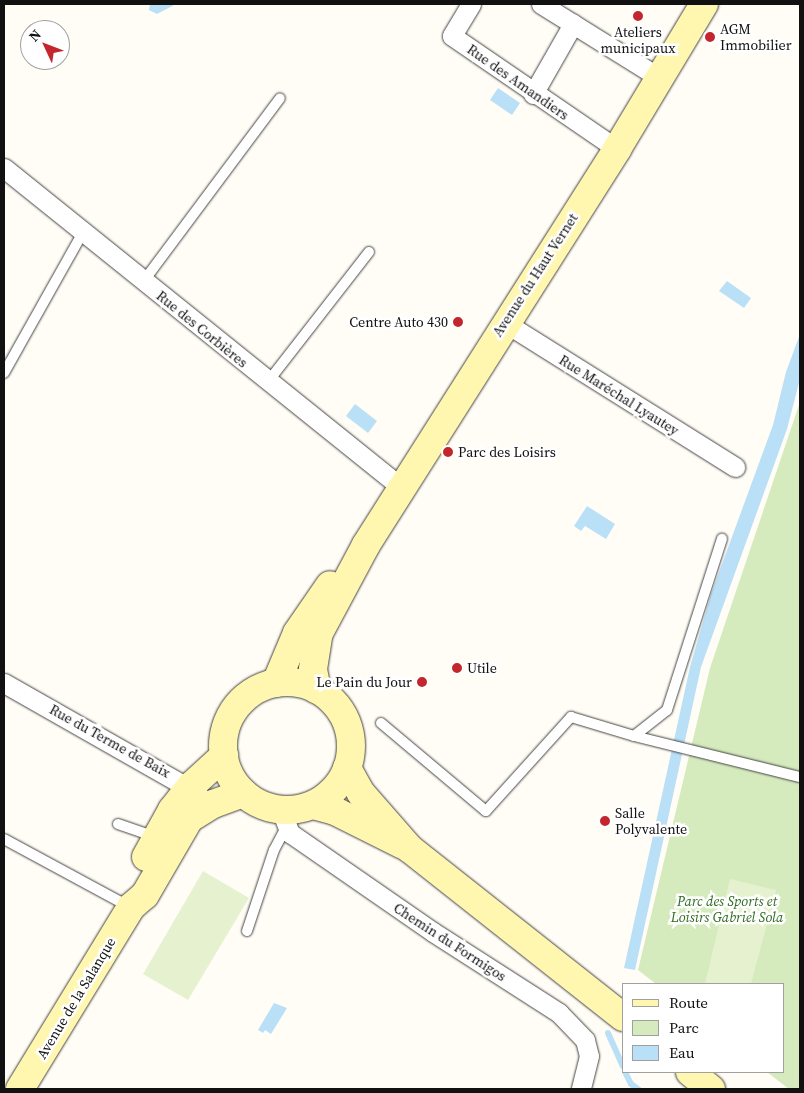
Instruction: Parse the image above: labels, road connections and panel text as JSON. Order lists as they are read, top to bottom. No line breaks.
{"streets":{"main road":["Avenue du Haut Vernet","Avenue de la Salanque"],"street":["Rue des Amandiers","Rue des Corbières","Rue Maréchal Lyautey","Rue du Terme de Baix","Chemin du Formigos"]},"crossings":[["Rue des Amandiers","Avenue du Haut Vernet"],["Avenue du Haut Vernet","Rue des Corbières"],["Avenue du Haut Vernet","Rue Maréchal Lyautey"],["Avenue du Haut Vernet","Chemin du Formigos"]],"parks":["Parc des Sports et Loisirs Gabriel Sola"],"places":["Ateliers municipaux","AGM Immobilier","Centre Auto 430","Parc des Loisirs","Utile","Le Pain du Jour","Salle Polyvalente"],"legend":["Route","Parc","Eau"],"north":"top left"}
